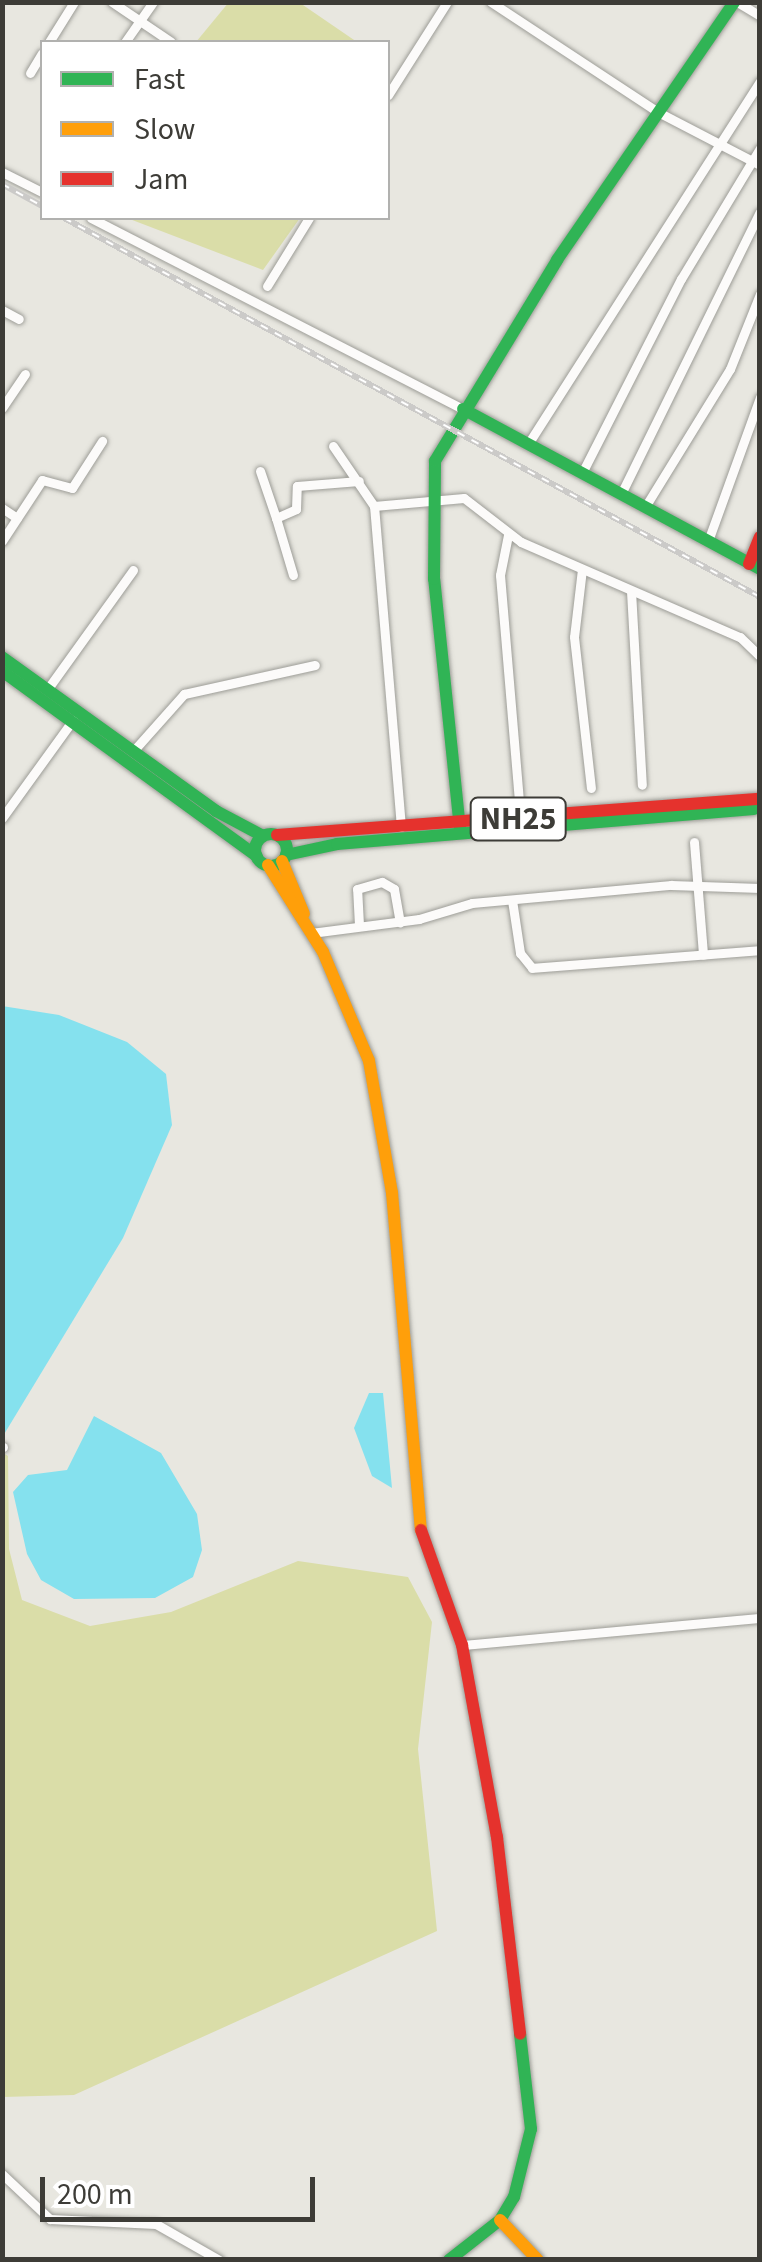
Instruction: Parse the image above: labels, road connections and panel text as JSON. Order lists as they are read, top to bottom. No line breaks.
{"streets":{"street":["NH25"]},"legend":["Fast","Slow","Jam"],"scale_bar":"200 m"}
